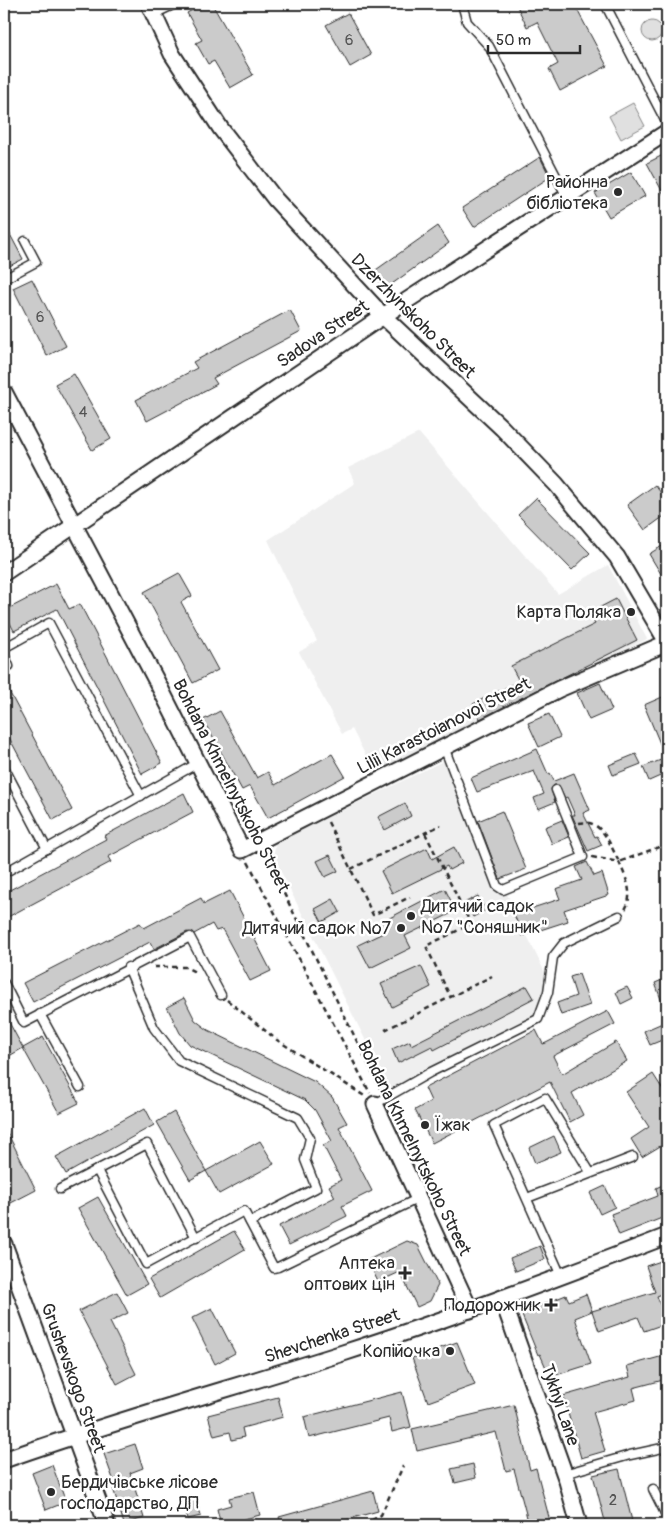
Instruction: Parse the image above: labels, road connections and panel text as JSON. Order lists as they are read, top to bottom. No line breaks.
{"streets":{"street":["Dzerzhynskoho Street","Sadova Street","Lilii Karastoianovoi Street","Bohdana Khmelnytskoho Street","Shevchenka Street","Grushevskogo Street","Tykhyi Lane"]},"crossings":[["Dzerzhynskoho Street","Sadova Street"],["Dzerzhynskoho Street","Lilii Karastoianovoi Street"],["Sadova Street","Bohdana Khmelnytskoho Street"],["Lilii Karastoianovoi Street","Bohdana Khmelnytskoho Street"],["Bohdana Khmelnytskoho Street","Shevchenka Street"],["Shevchenka Street","Grushevskogo Street"],["Shevchenka Street","Tykhyi Lane"]],"places":{"other":["Районна бібліотека","Карта Поляка","Дитячий садок №7 \"Соняшник\"","Дитячий садок №7","Їжак","Копійочка","Бердичівське лісове господарство, ДП"],"health":["Аптека оптових цін","Подорожник"]},"house_numbers":["6","6","4","2"],"scale_bar":"50 m"}
